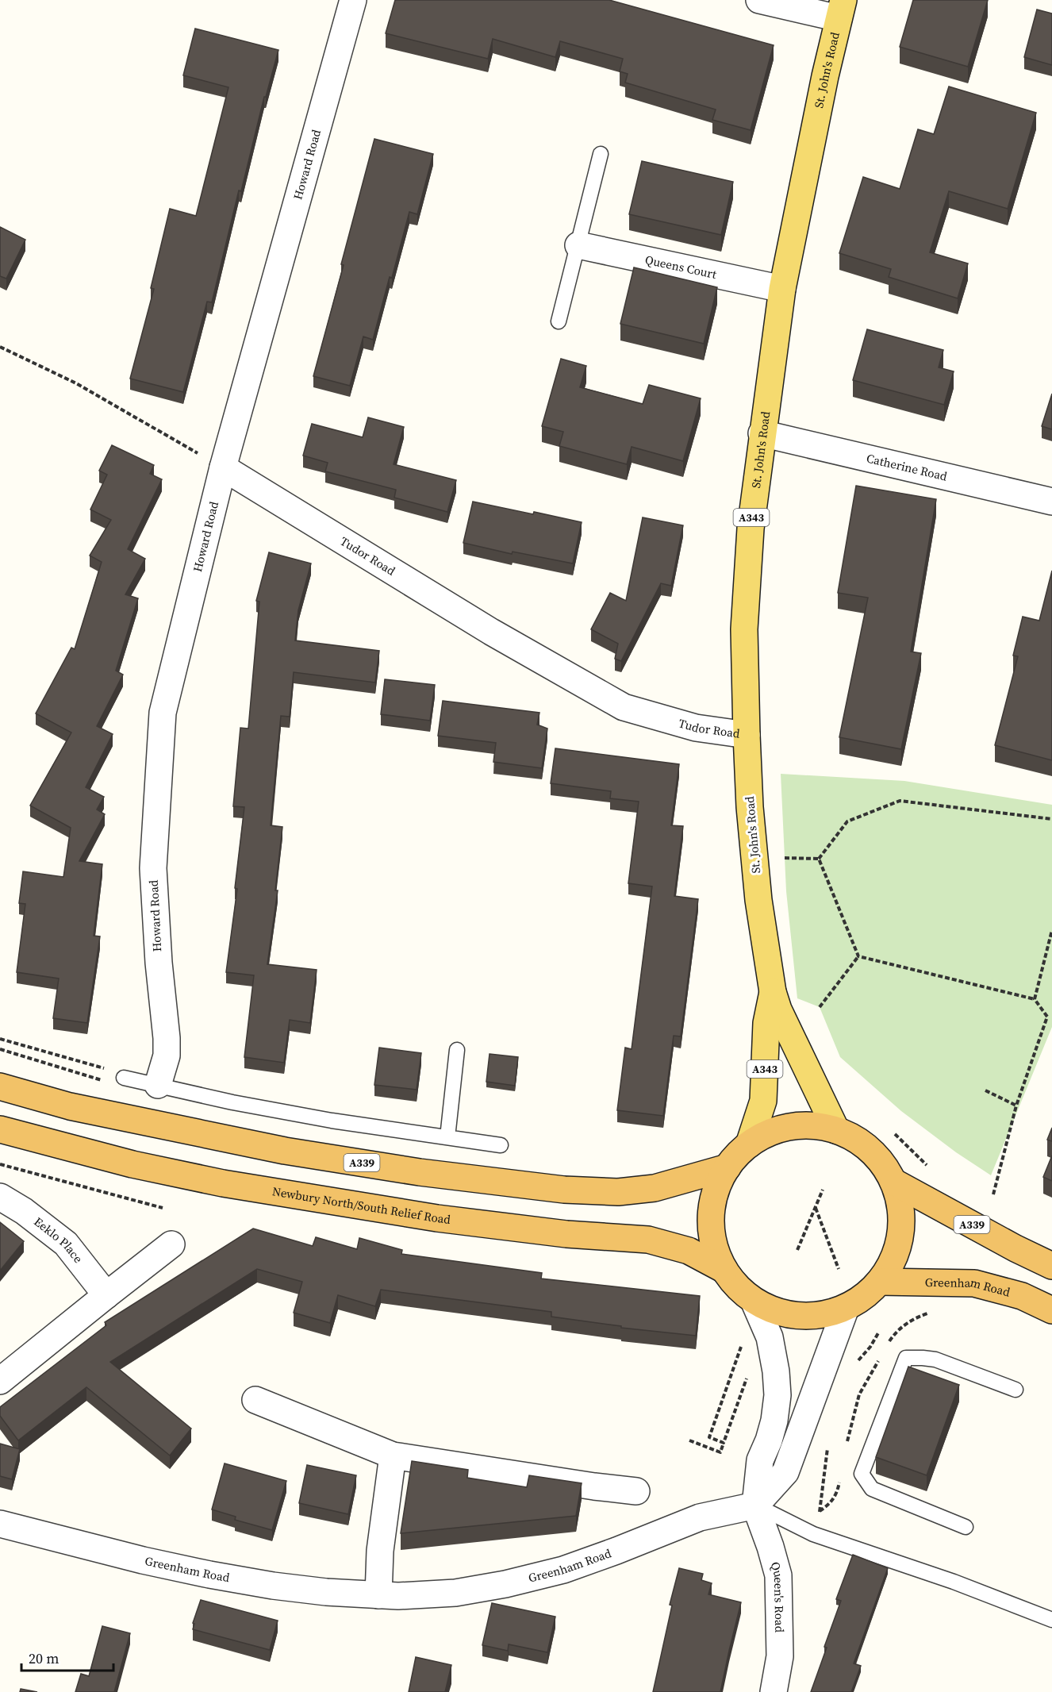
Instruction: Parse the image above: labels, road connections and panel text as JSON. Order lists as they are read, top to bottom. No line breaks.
{"streets":{"highway":["A339","Newbury North/South Relief Road","Greenham Road"],"main road":["St. John's Road","A343"],"street":["Howard Road","Queens Court","Catherine Road","Tudor Road","Eeklo Place","Queen's Road"]},"crossings":[["St. John's Road","Queens Court"],["St. John's Road","Catherine Road"],["St. John's Road","Tudor Road"],["Howard Road","Tudor Road"],["Greenham Road","Queen's Road"]],"scale_bar":"20 m"}
